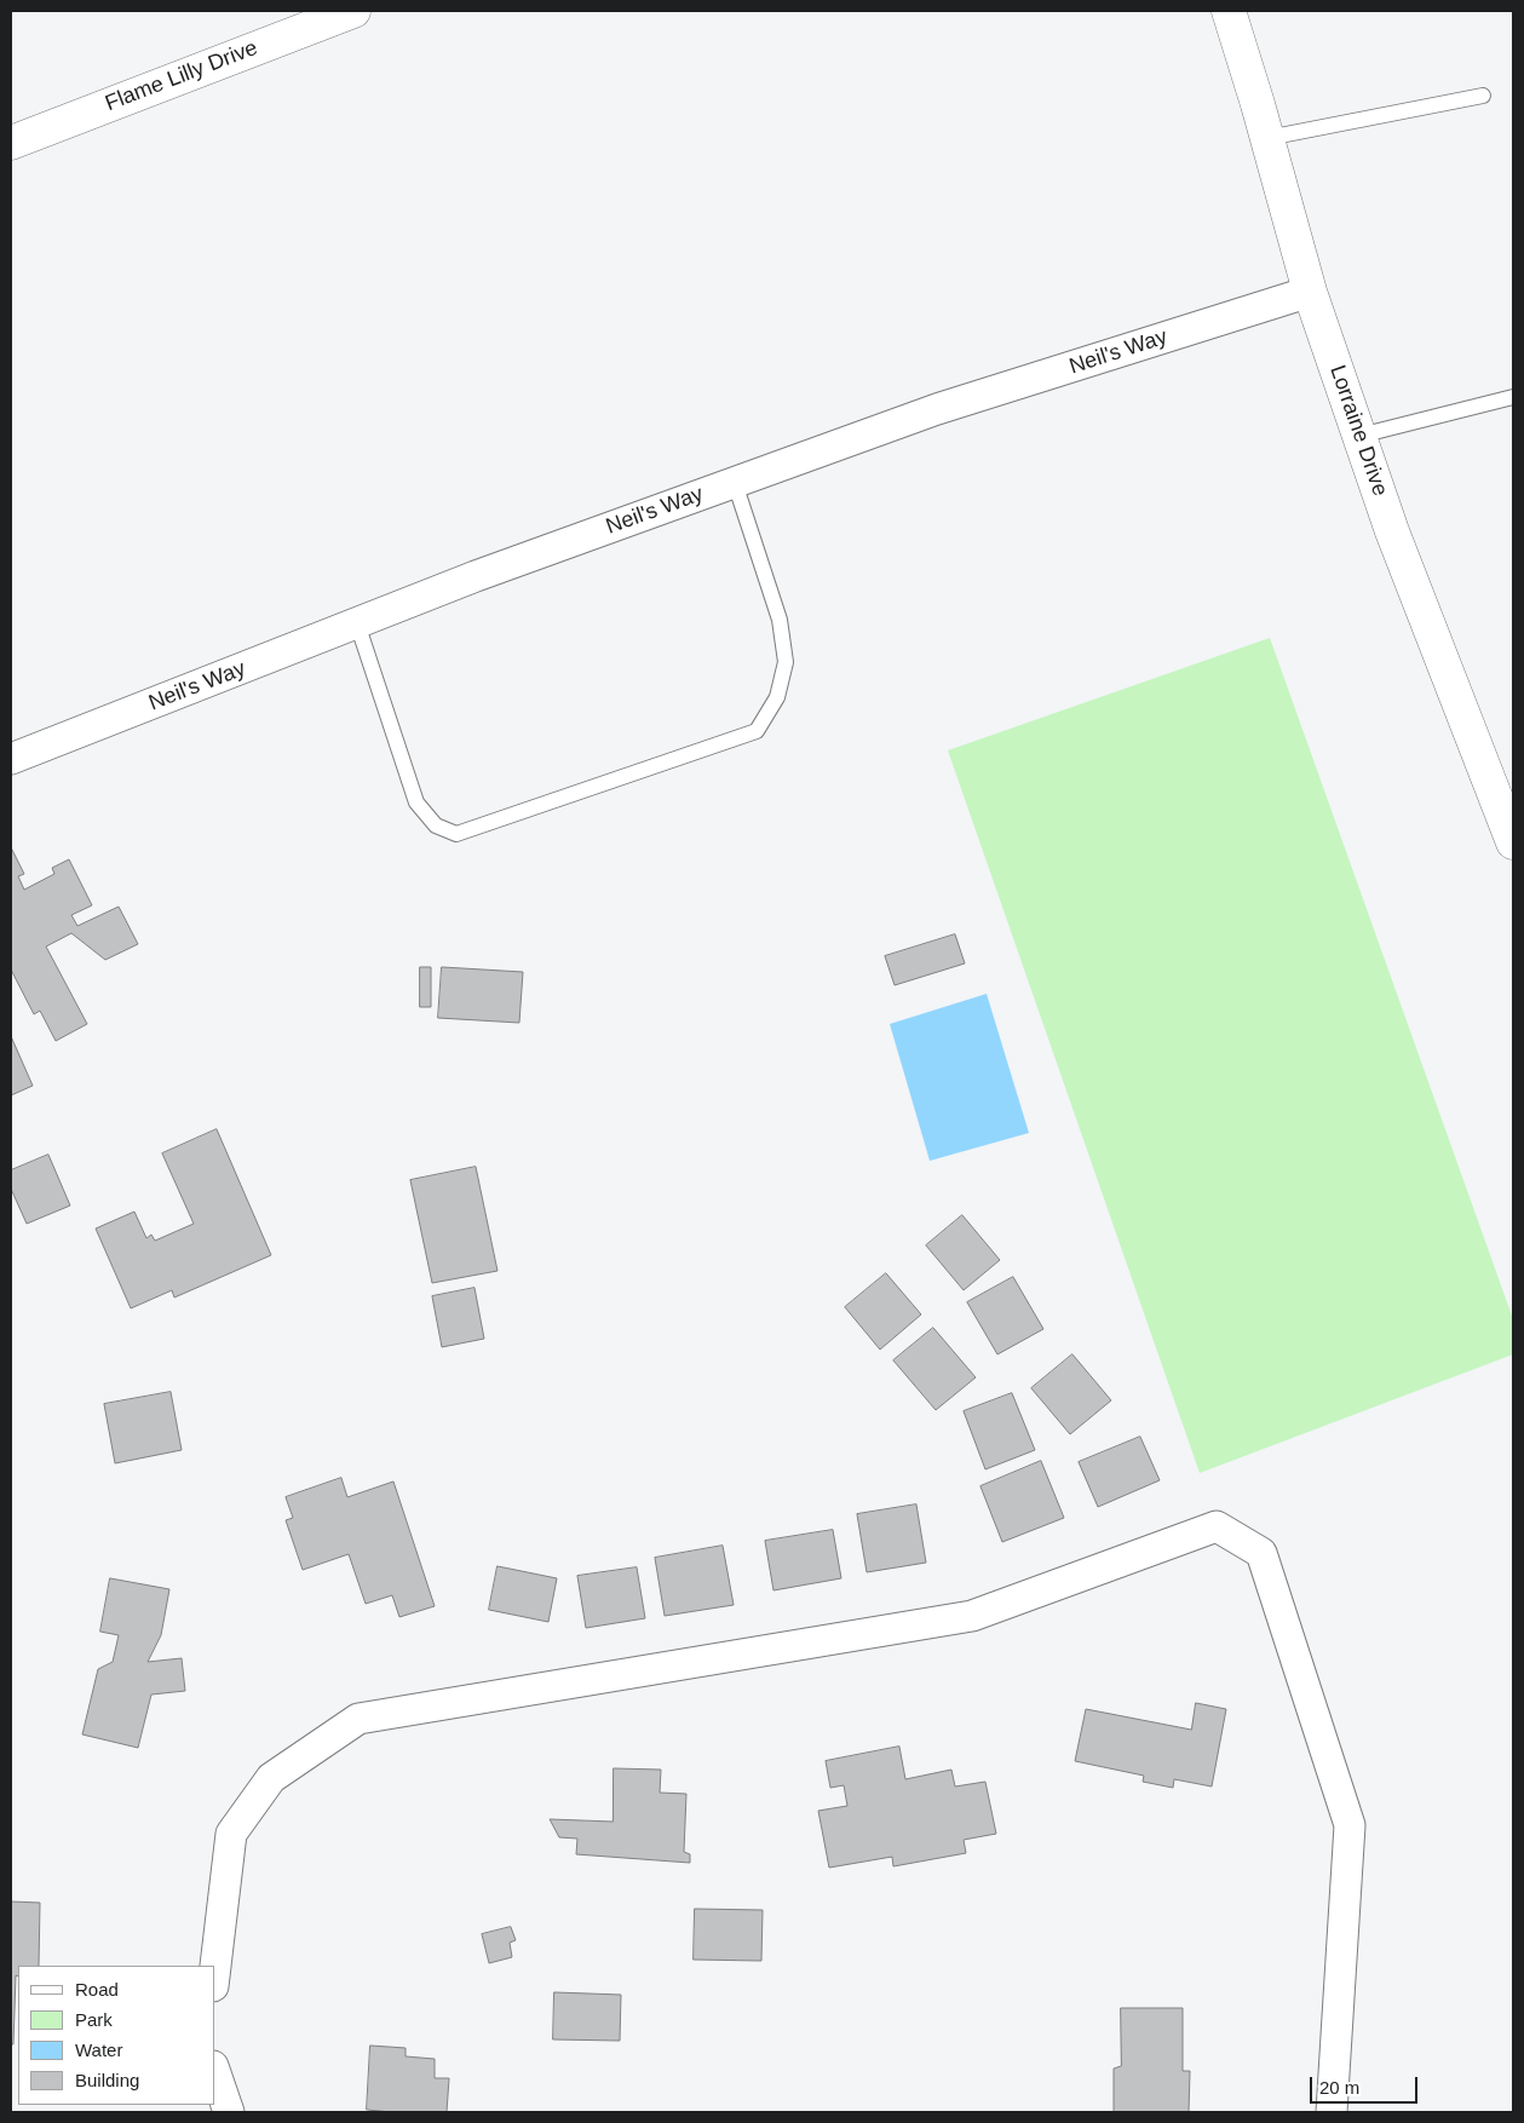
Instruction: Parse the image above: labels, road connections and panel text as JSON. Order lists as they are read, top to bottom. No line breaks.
{"streets":{"street":["Flame Lilly Drive","Neil's Way","Lorraine Drive"]},"crossings":[["Neil's Way","Lorraine Drive"]],"legend":["Road","Park","Water","Building"],"scale_bar":"20 m"}
